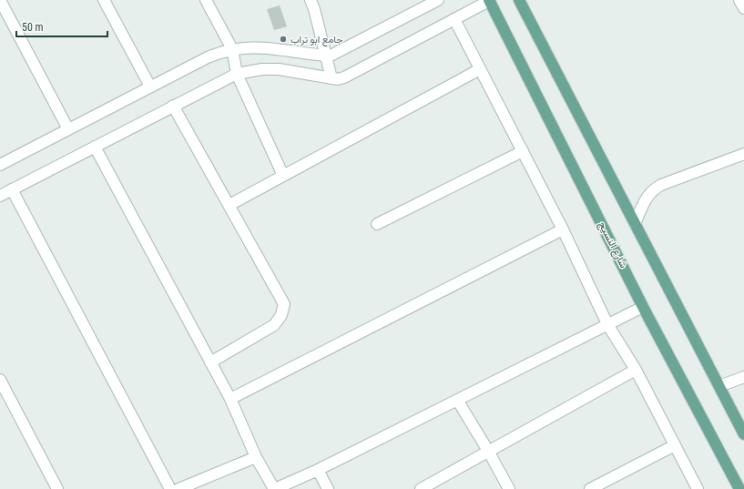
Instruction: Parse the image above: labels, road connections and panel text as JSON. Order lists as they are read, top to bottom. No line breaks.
{"streets":{"main road":["شارع النسيج"]},"places":["جامع ابو تراب"],"scale_bar":"50 m"}
